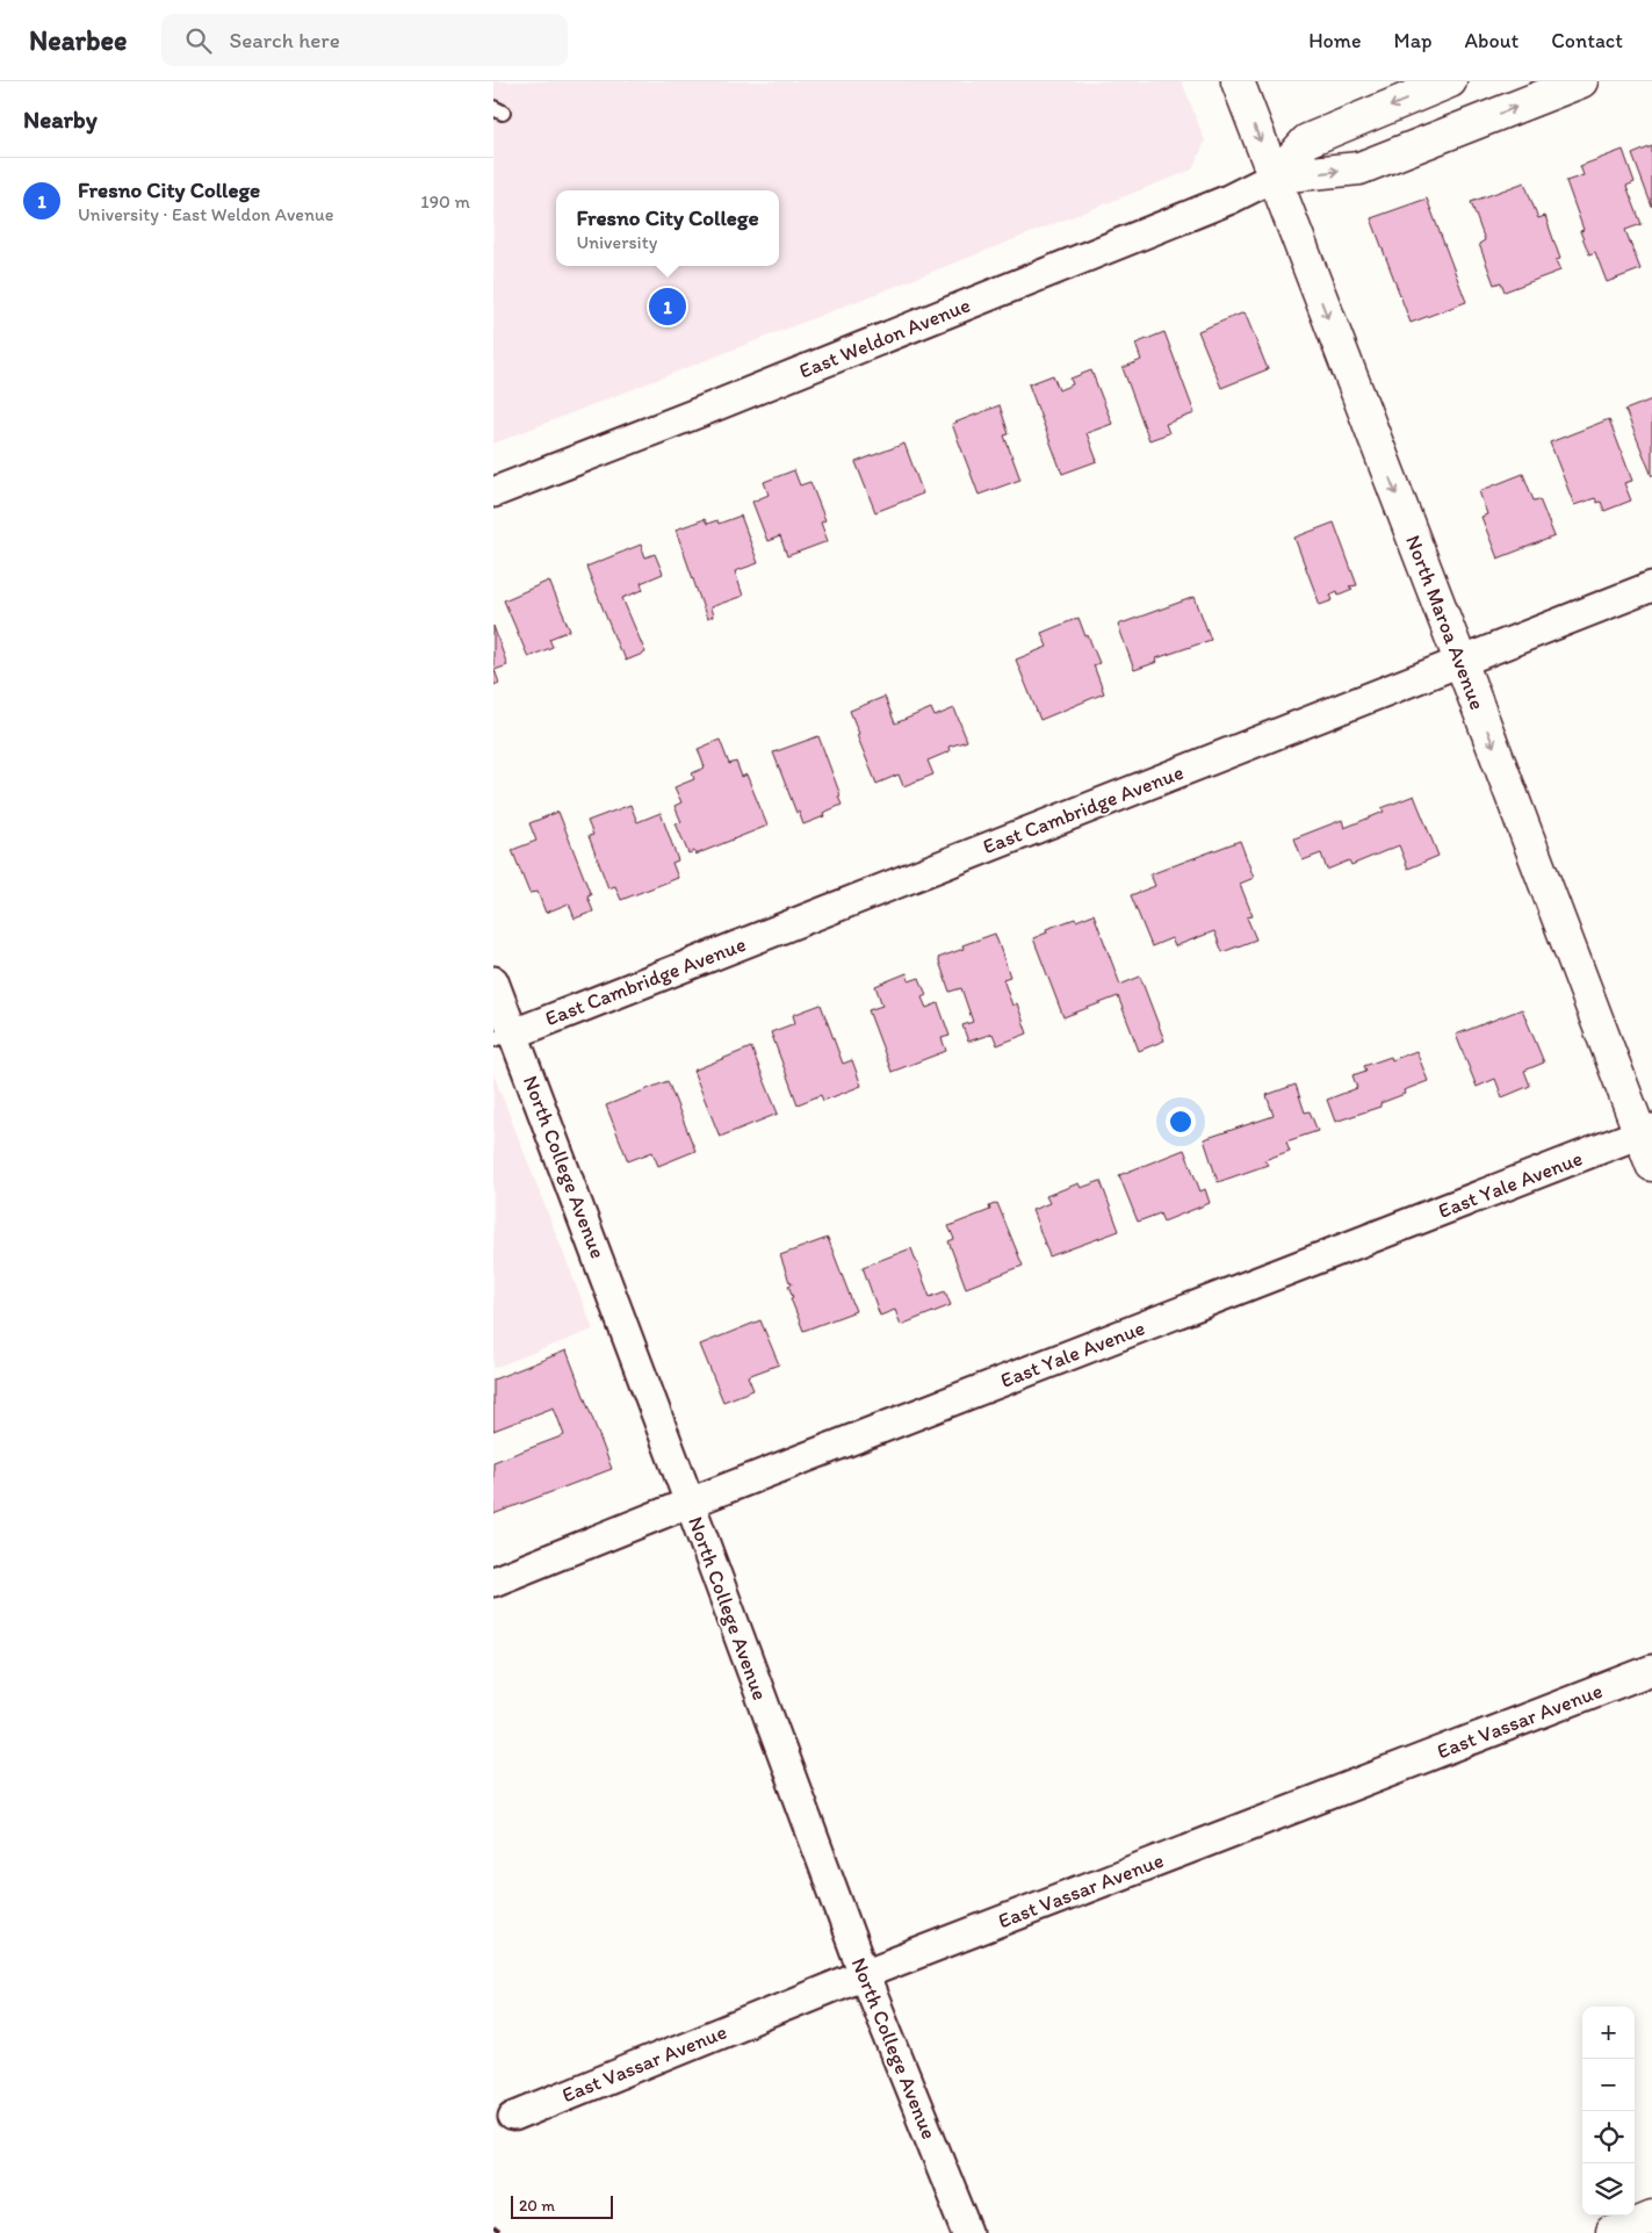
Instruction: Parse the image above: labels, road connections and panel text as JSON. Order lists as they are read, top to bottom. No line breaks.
{"streets":{"main road":["East Weldon Avenue","North Maroa Avenue"],"street":["East Cambridge Avenue","North College Avenue","East Yale Avenue","East Vassar Avenue"]},"crossings":[["East Weldon Avenue","North Maroa Avenue"],["North Maroa Avenue","East Cambridge Avenue"],["North Maroa Avenue","East Yale Avenue"],["East Cambridge Avenue","North College Avenue"],["North College Avenue","East Yale Avenue"],["North College Avenue","East Vassar Avenue"]],"one_way":["North Maroa Avenue"],"scale_bar":"20 m","page":{"header":"Nearbee","search":"Search here","nav":["Home","Map","About","Contact"],"heading":"Nearby","list":[{"mark":"1","name":"Fresno City College","note":"University · East Weldon Avenue","value":"190 m"}],"popup":["Fresno City College","University"],"pins":"1","map_buttons":["+","−"],"scale":"20 m"}}
